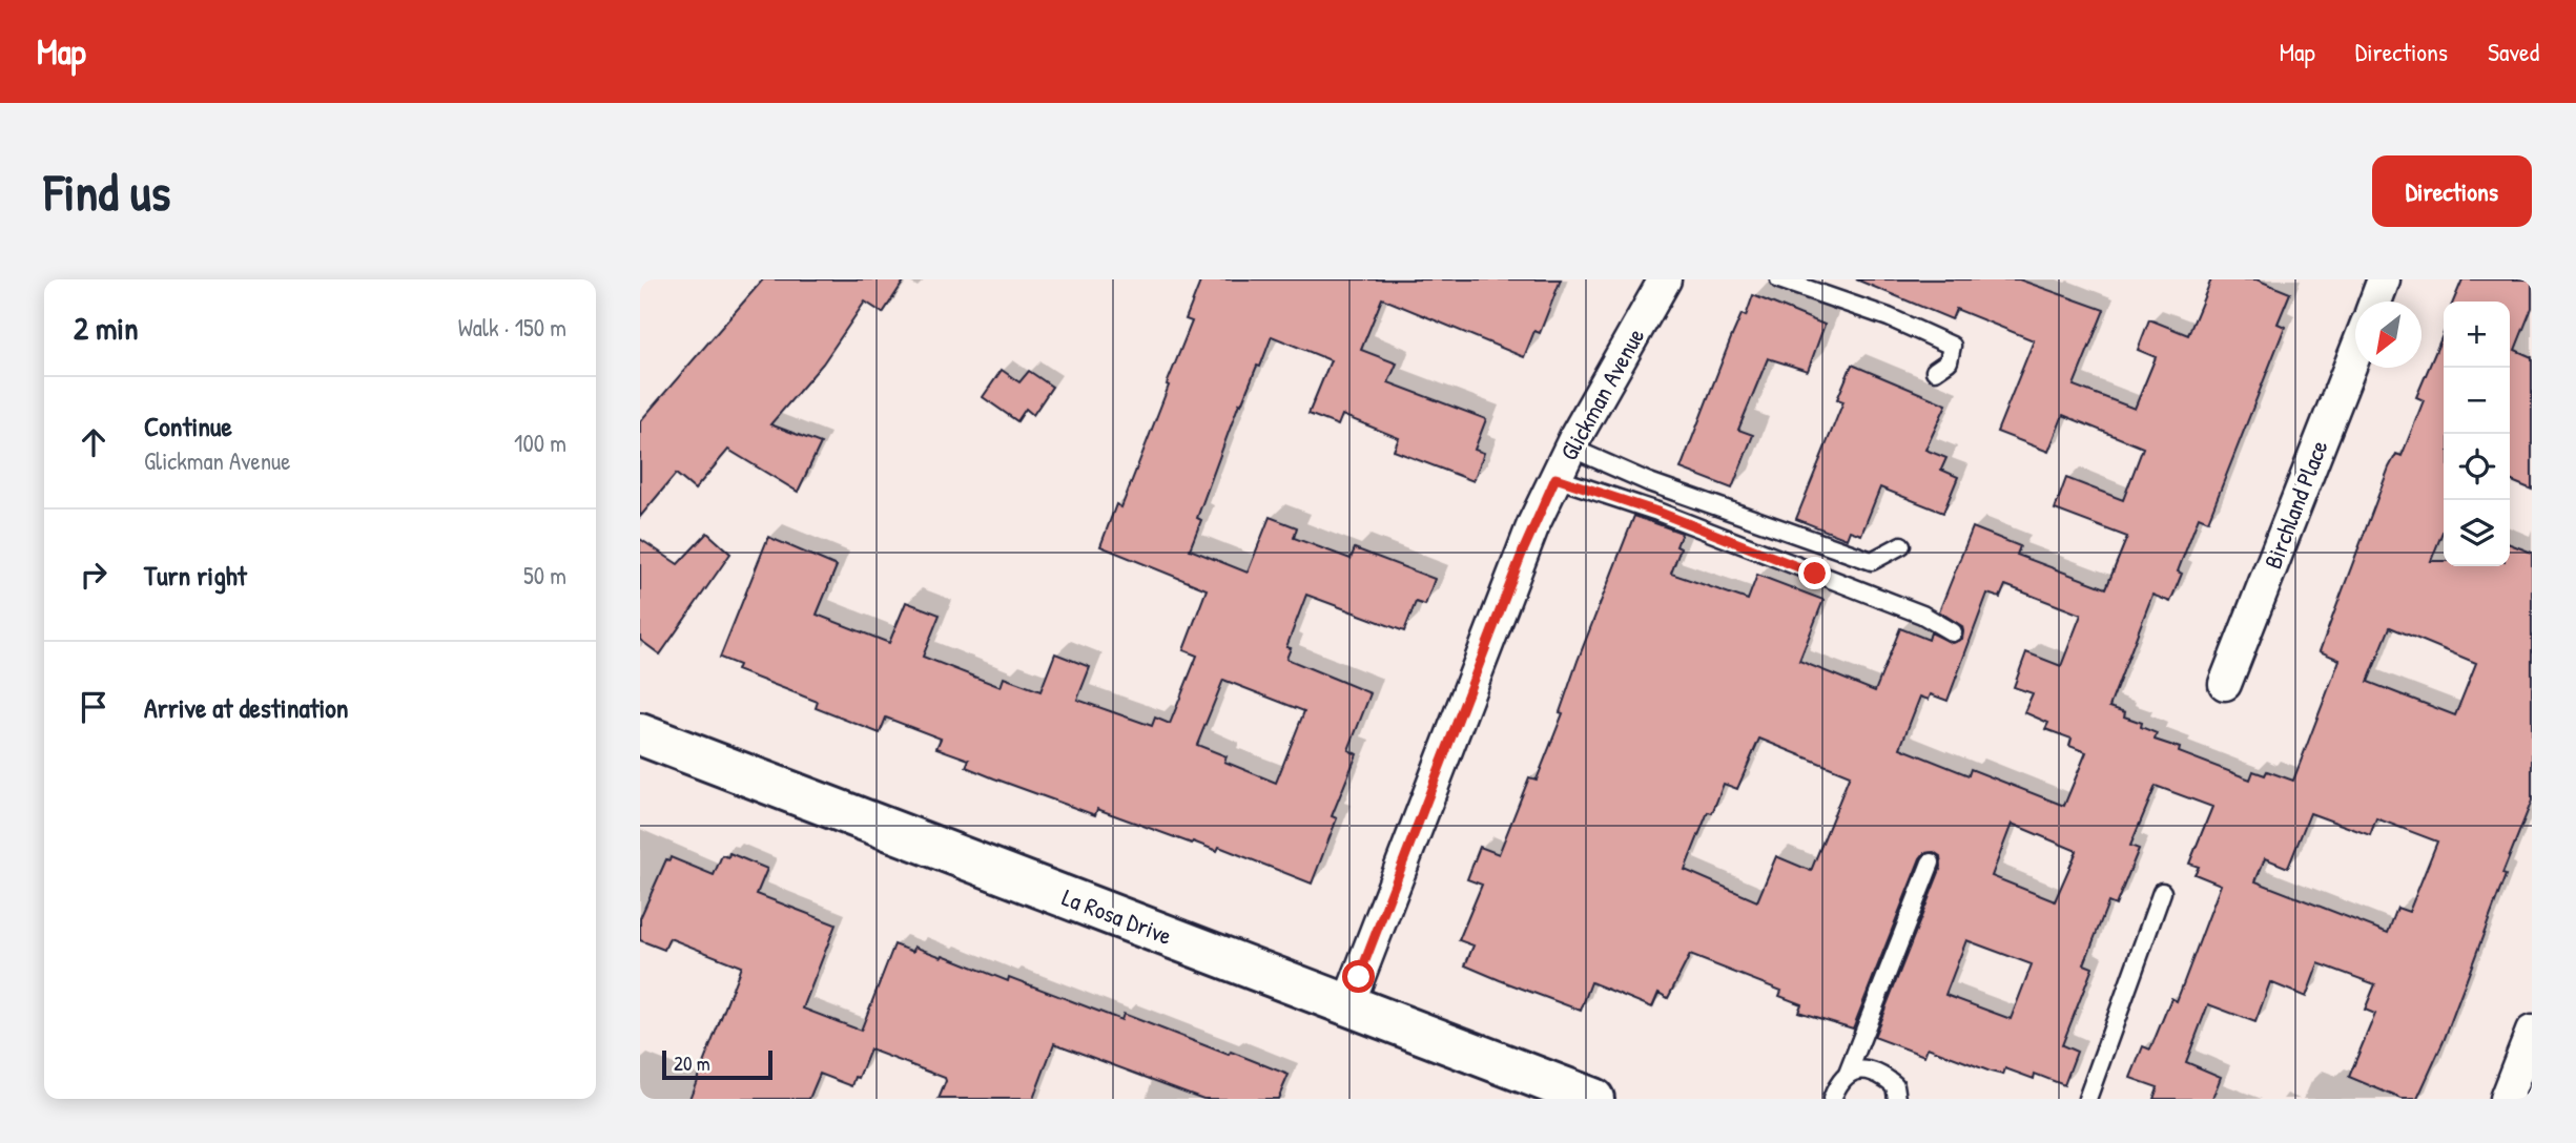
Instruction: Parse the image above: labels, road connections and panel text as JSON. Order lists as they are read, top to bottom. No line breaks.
{"streets":{"street":["Glickman Avenue","Birchland Place","La Rosa Drive"]},"crossings":[["Glickman Avenue","La Rosa Drive"]],"scale_bar":"20 m","north":"bottom left","page":{"header":"Map","nav":["Map","Directions","Saved"],"buttons":"Directions","title":"Find us","heading":["2 min","Walk · 150 m"],"map_buttons":["+","−"],"list":[["Continue","Glickman Avenue","100 m"],["Turn right","50 m"],"Arrive at destination"],"scale":"20 m"}}
